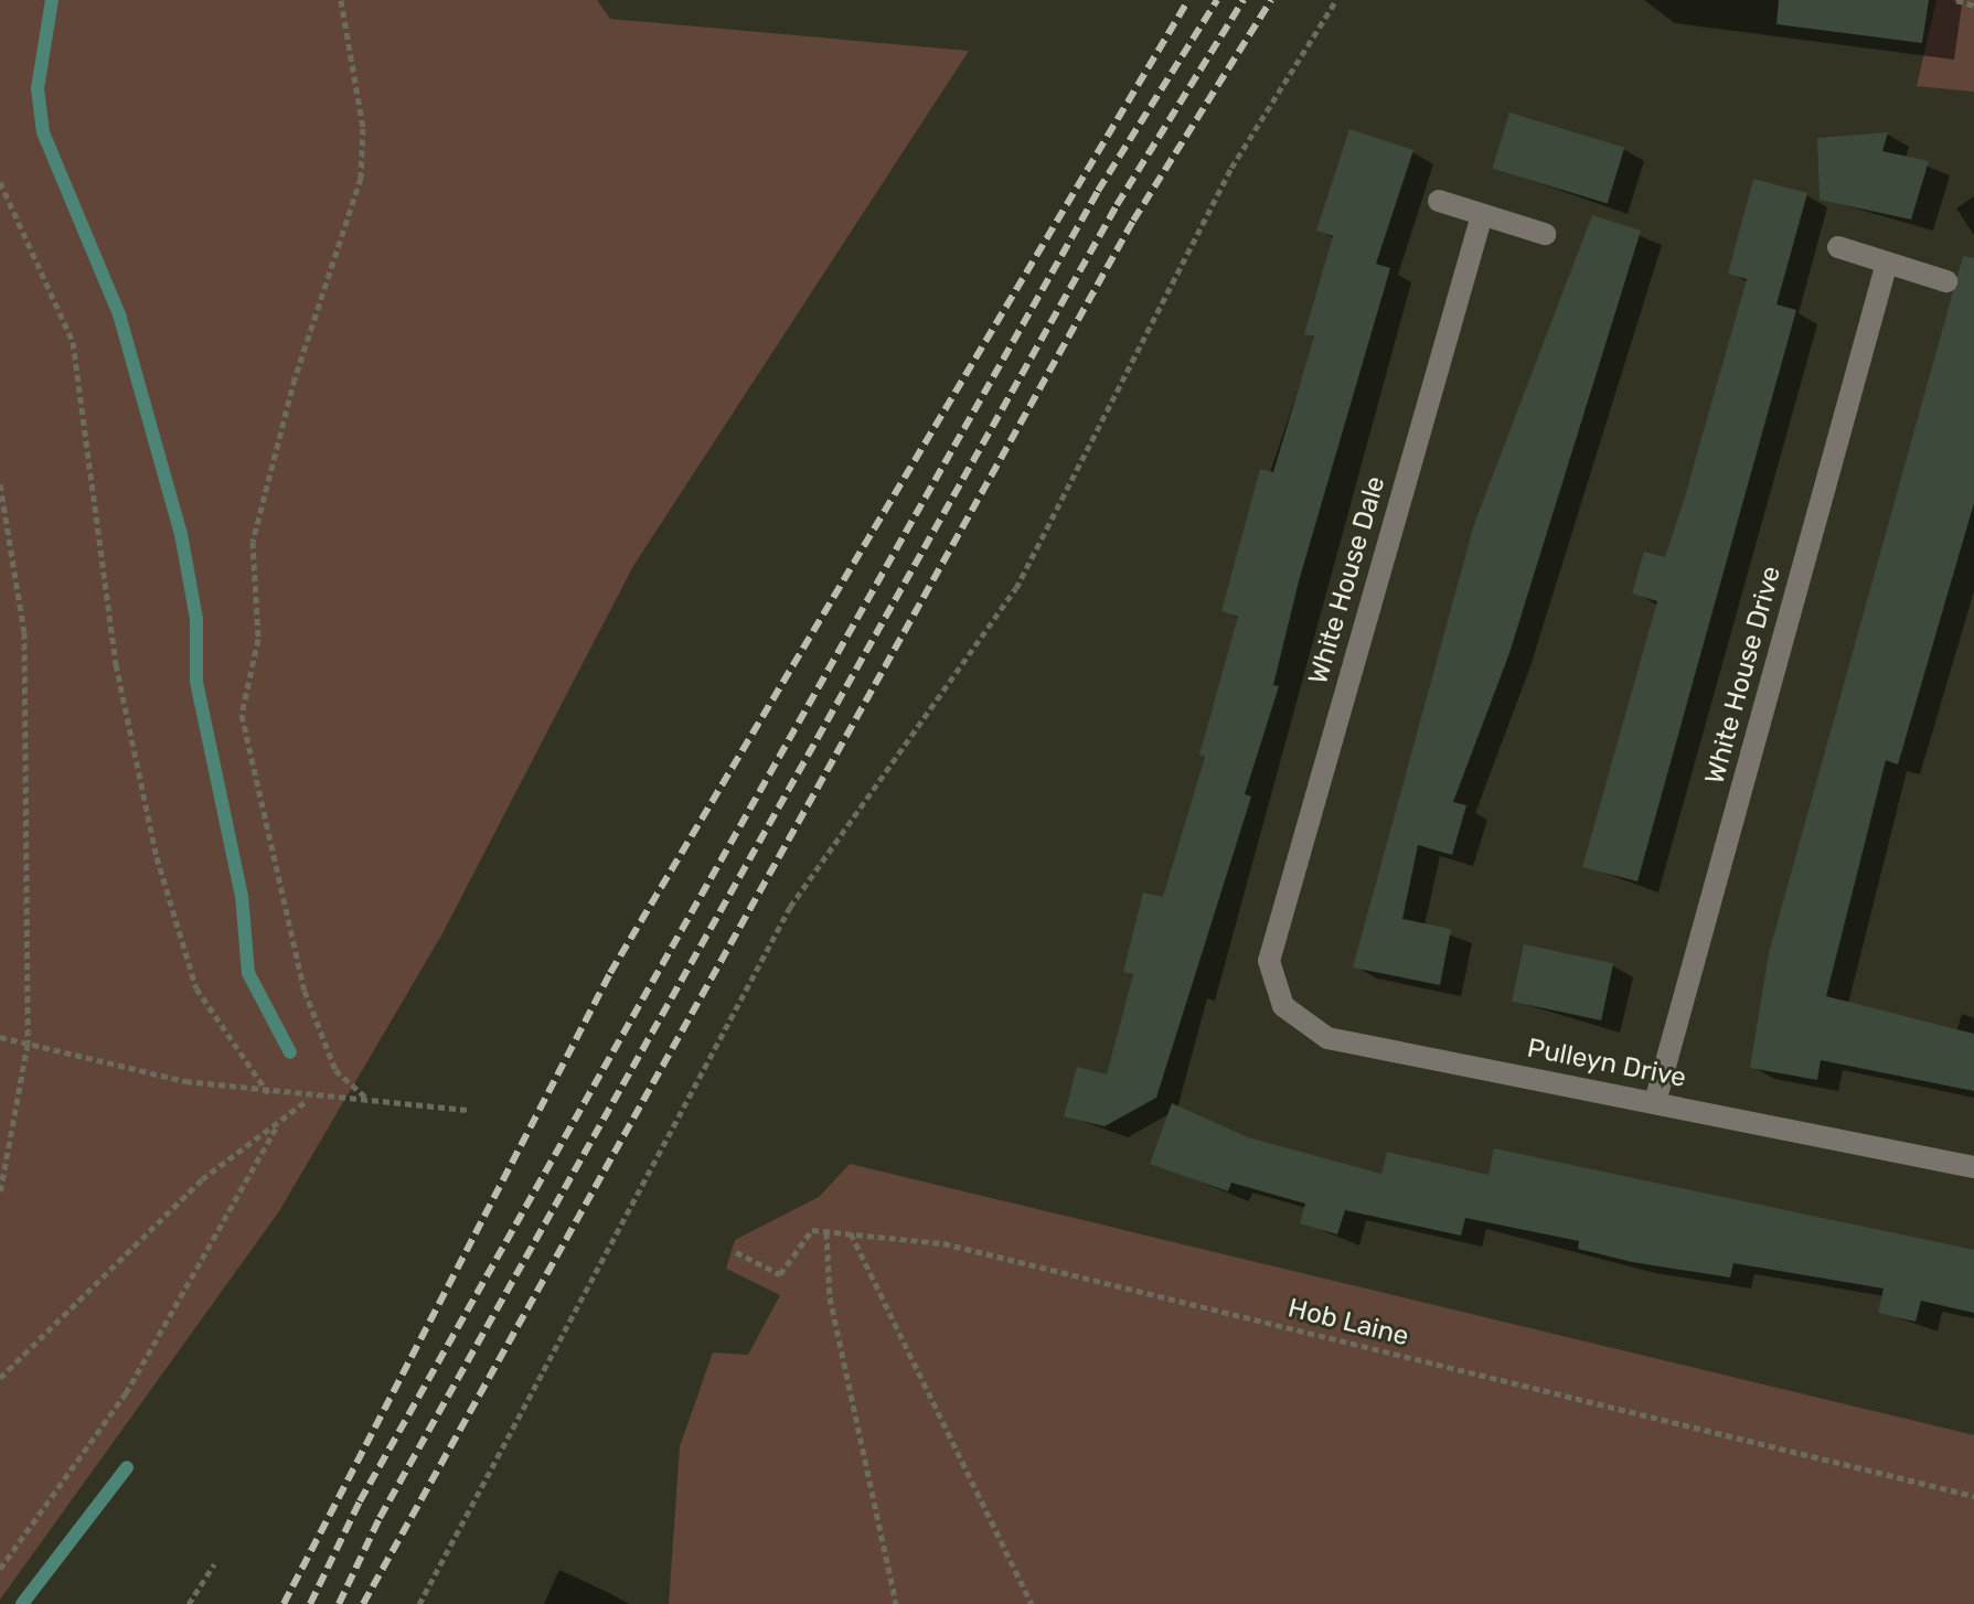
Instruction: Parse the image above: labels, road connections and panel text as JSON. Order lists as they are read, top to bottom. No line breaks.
{"streets":{"street":["White House Dale","White House Drive","Pulleyn Drive"],"path":["Hob Laine"]},"crossings":[["White House Dale","Pulleyn Drive"],["White House Drive","Pulleyn Drive"]]}
